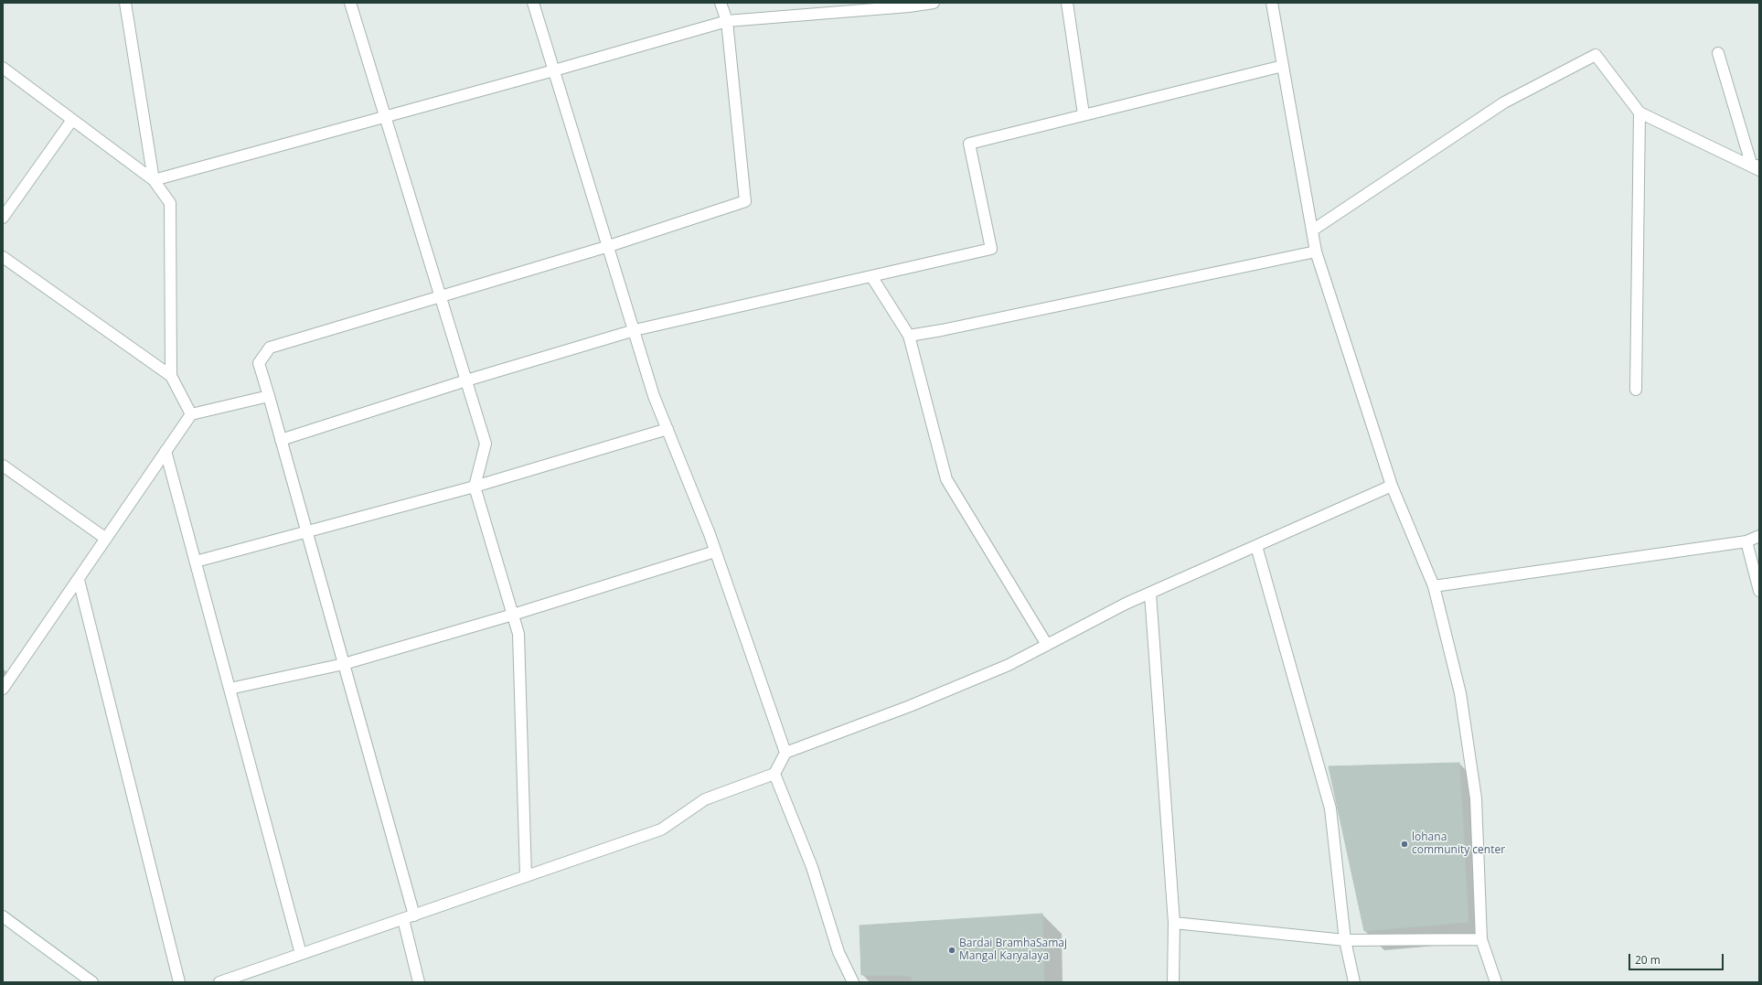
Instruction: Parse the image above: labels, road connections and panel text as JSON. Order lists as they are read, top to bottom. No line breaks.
{"places":["lohana community center","Bardai BramhaSamaj Mangal Karyalaya"],"scale_bar":"20 m"}
